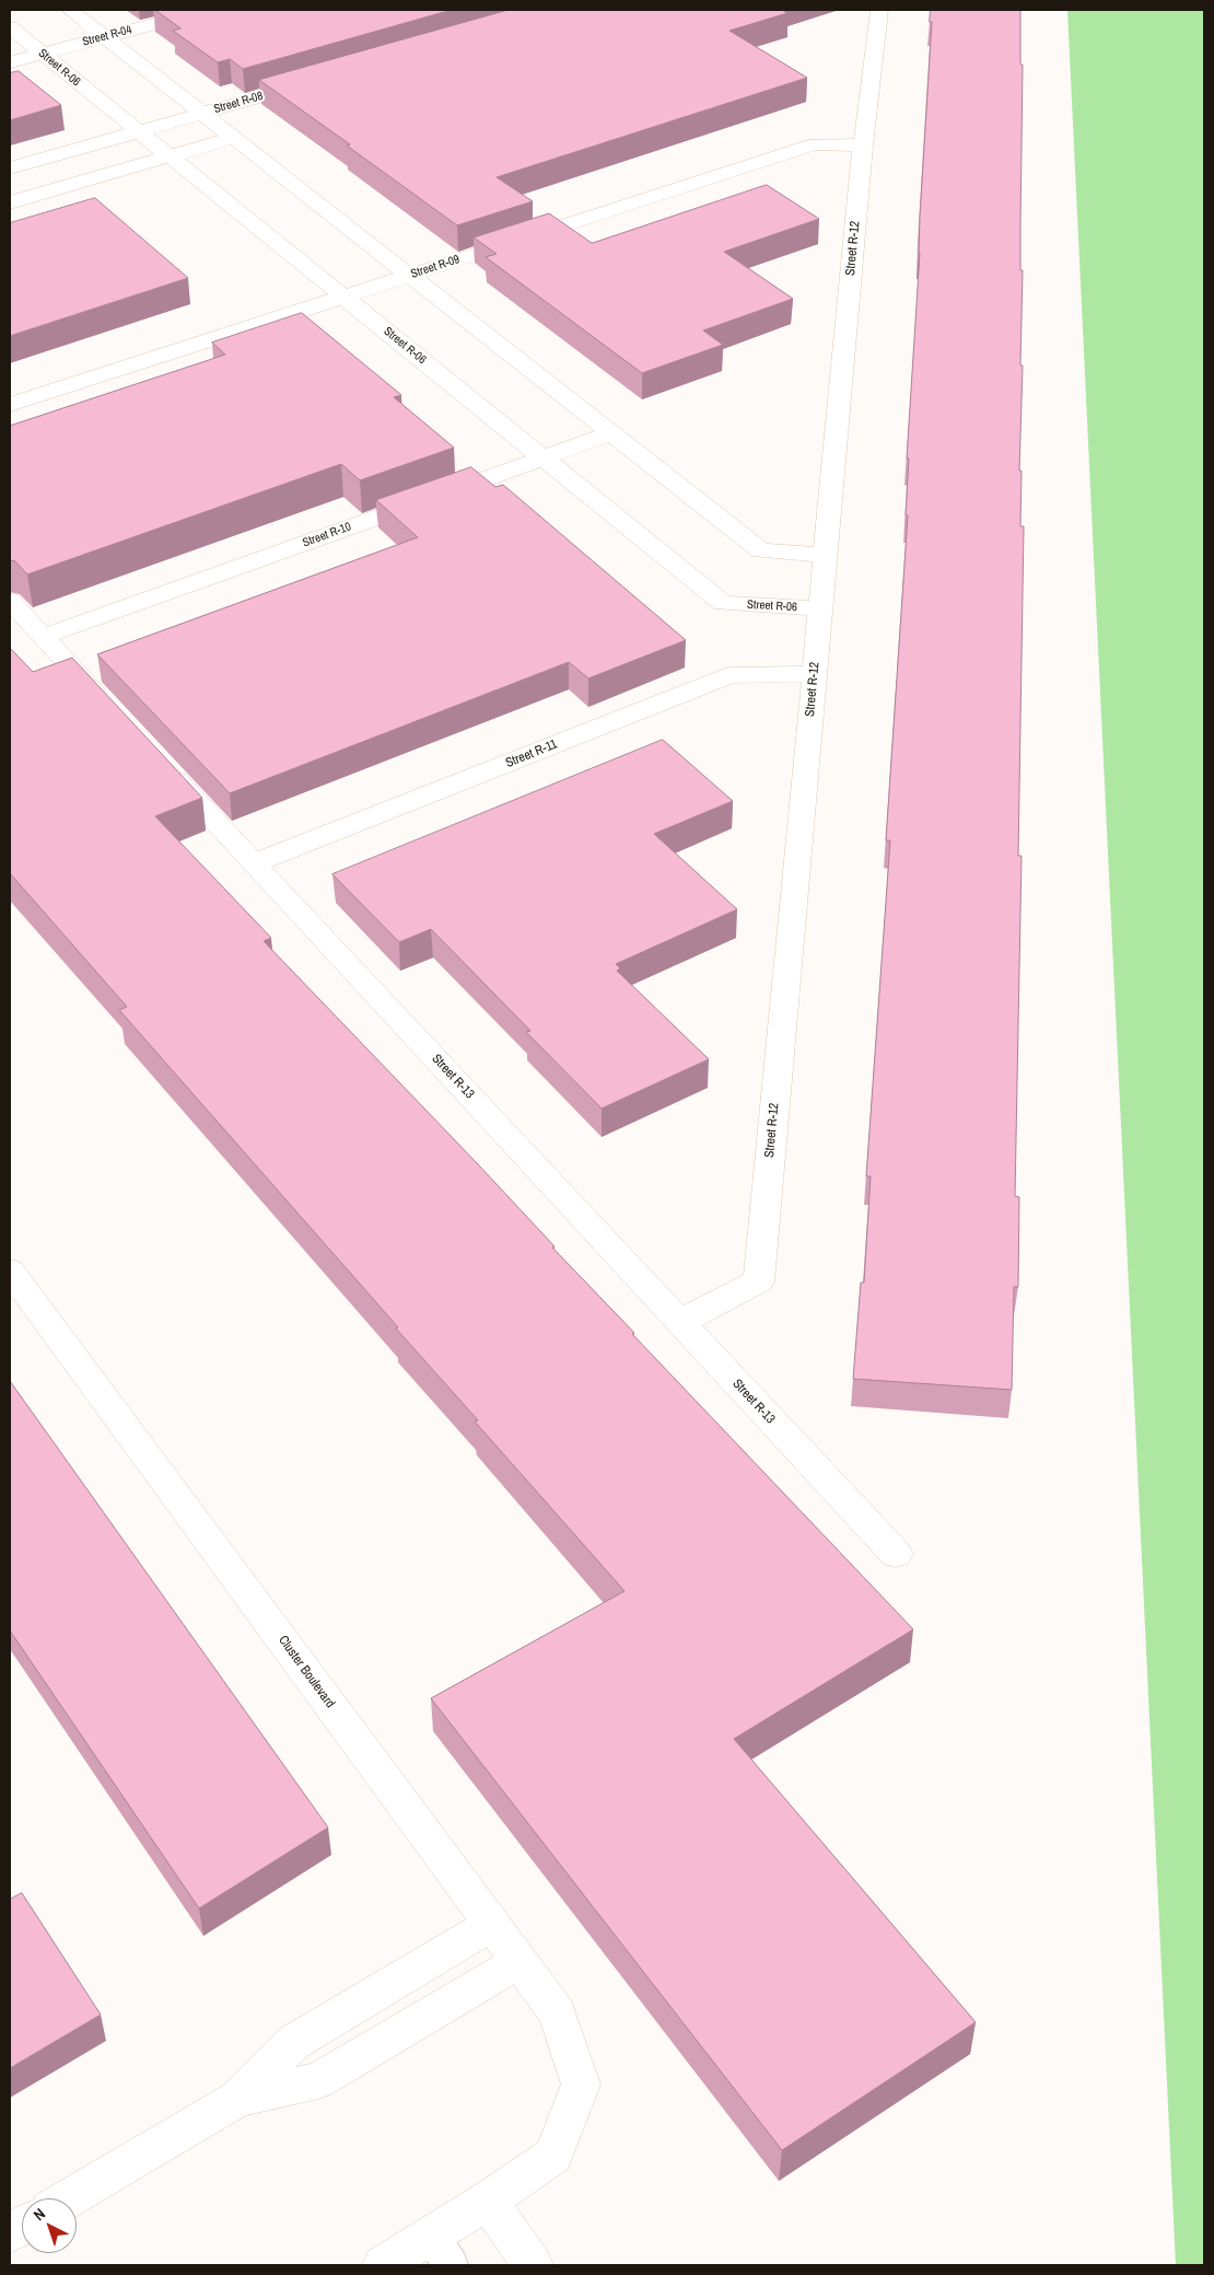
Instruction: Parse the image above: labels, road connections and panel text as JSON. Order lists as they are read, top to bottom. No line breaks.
{"streets":{"street":["Street R-04","Street R-06","Street R-08","Street R-12","Street R-09","Street R-10","Street R-11","Street R-13","Cluster Boulevard"]},"crossings":[["Street R-04","Street R-06"],["Street R-06","Street R-08"],["Street R-06","Street R-12"],["Street R-06","Street R-09"],["Street R-06","Street R-10"],["Street R-12","Street R-09"],["Street R-12","Street R-11"],["Street R-12","Street R-13"],["Street R-11","Street R-13"]],"north":"top left"}
